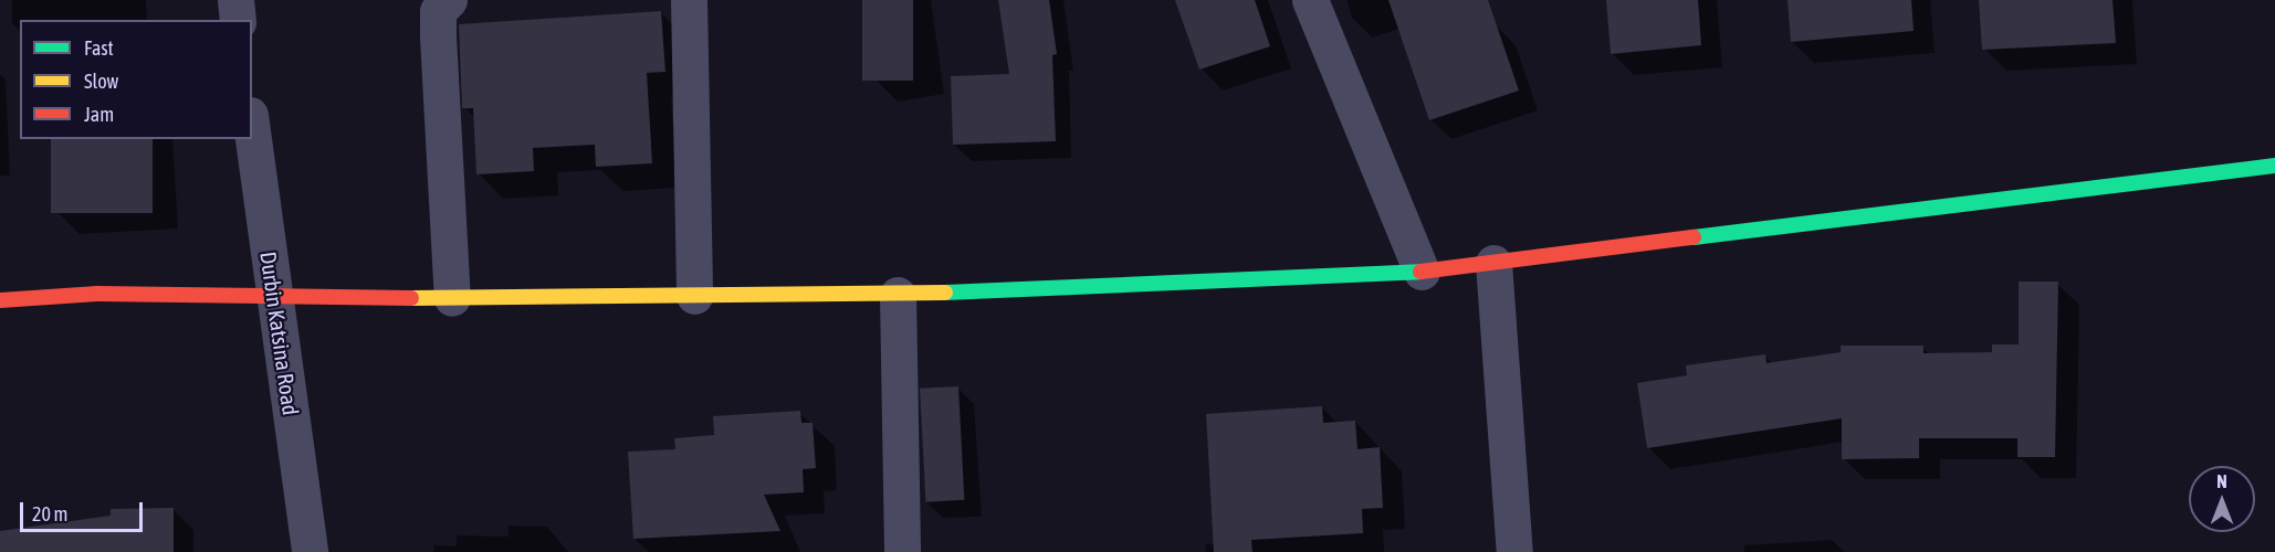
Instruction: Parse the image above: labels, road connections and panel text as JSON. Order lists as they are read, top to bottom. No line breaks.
{"streets":{"street":["Durbin Katsina Road"]},"legend":["Fast","Slow","Jam"],"scale_bar":"20 m","north":"top"}
